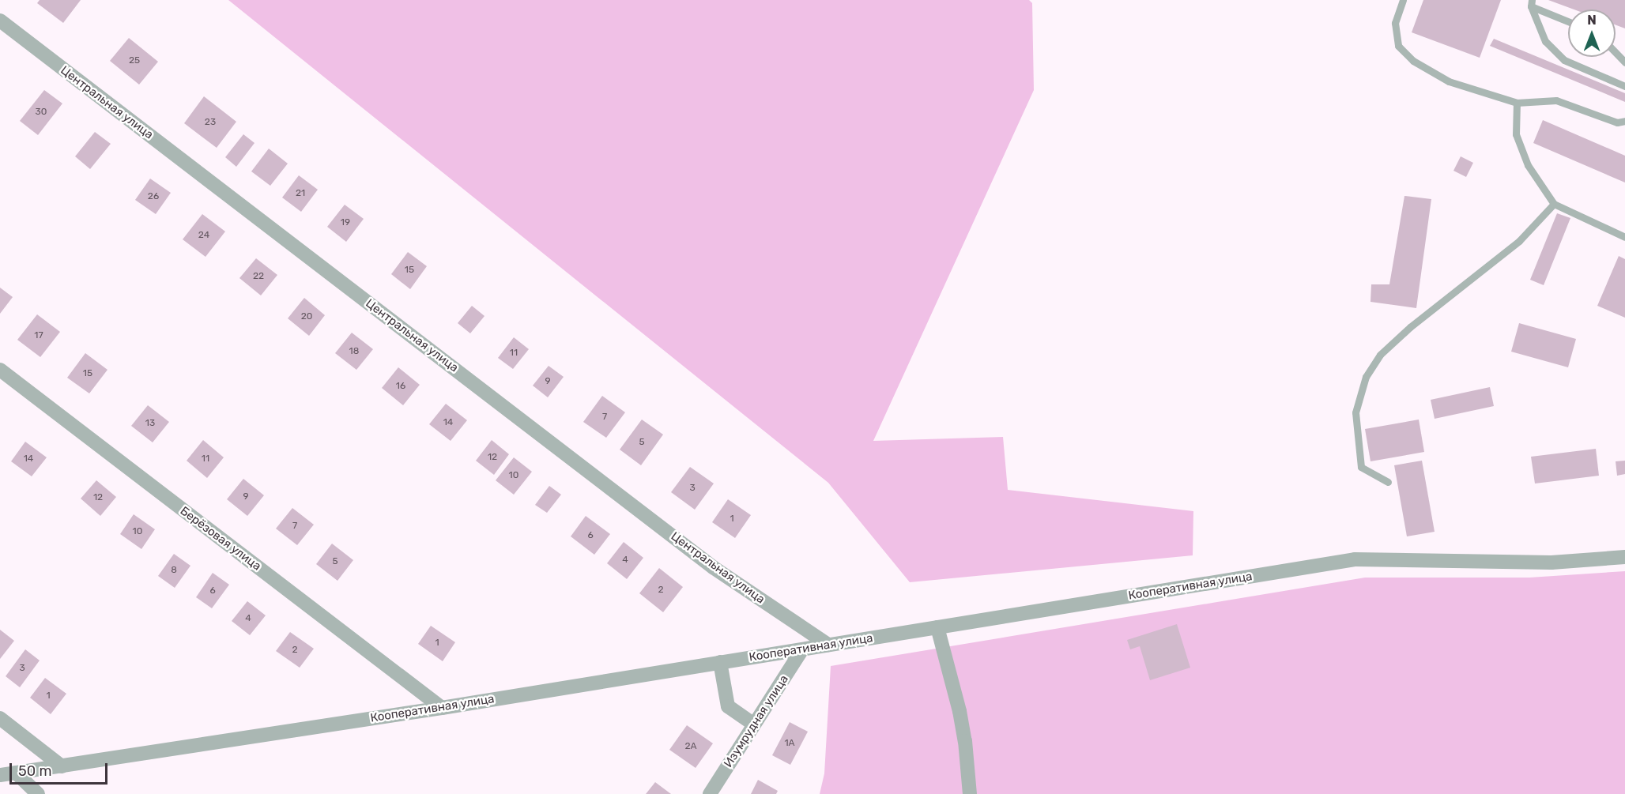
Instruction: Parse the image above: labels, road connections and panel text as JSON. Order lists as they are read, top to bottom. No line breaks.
{"streets":{"street":["Центральная улица","Берёзовая улица","Кооперативная улица","Изумрудная улица"]},"crossings":[["Центральная улица","Кооперативная улица"],["Берёзовая улица","Кооперативная улица"],["Кооперативная улица","Изумрудная улица"]],"house_numbers":["25","30","23","21","26","19","24","15","22","20","17","18","11","15","9","16","7","14","13","5","12","14","11","10","3","9","12","1","7","10","6","4","5","8","2","6","4","1","2","3","1","1А","2А"],"scale_bar":"50 m","north":"top"}
